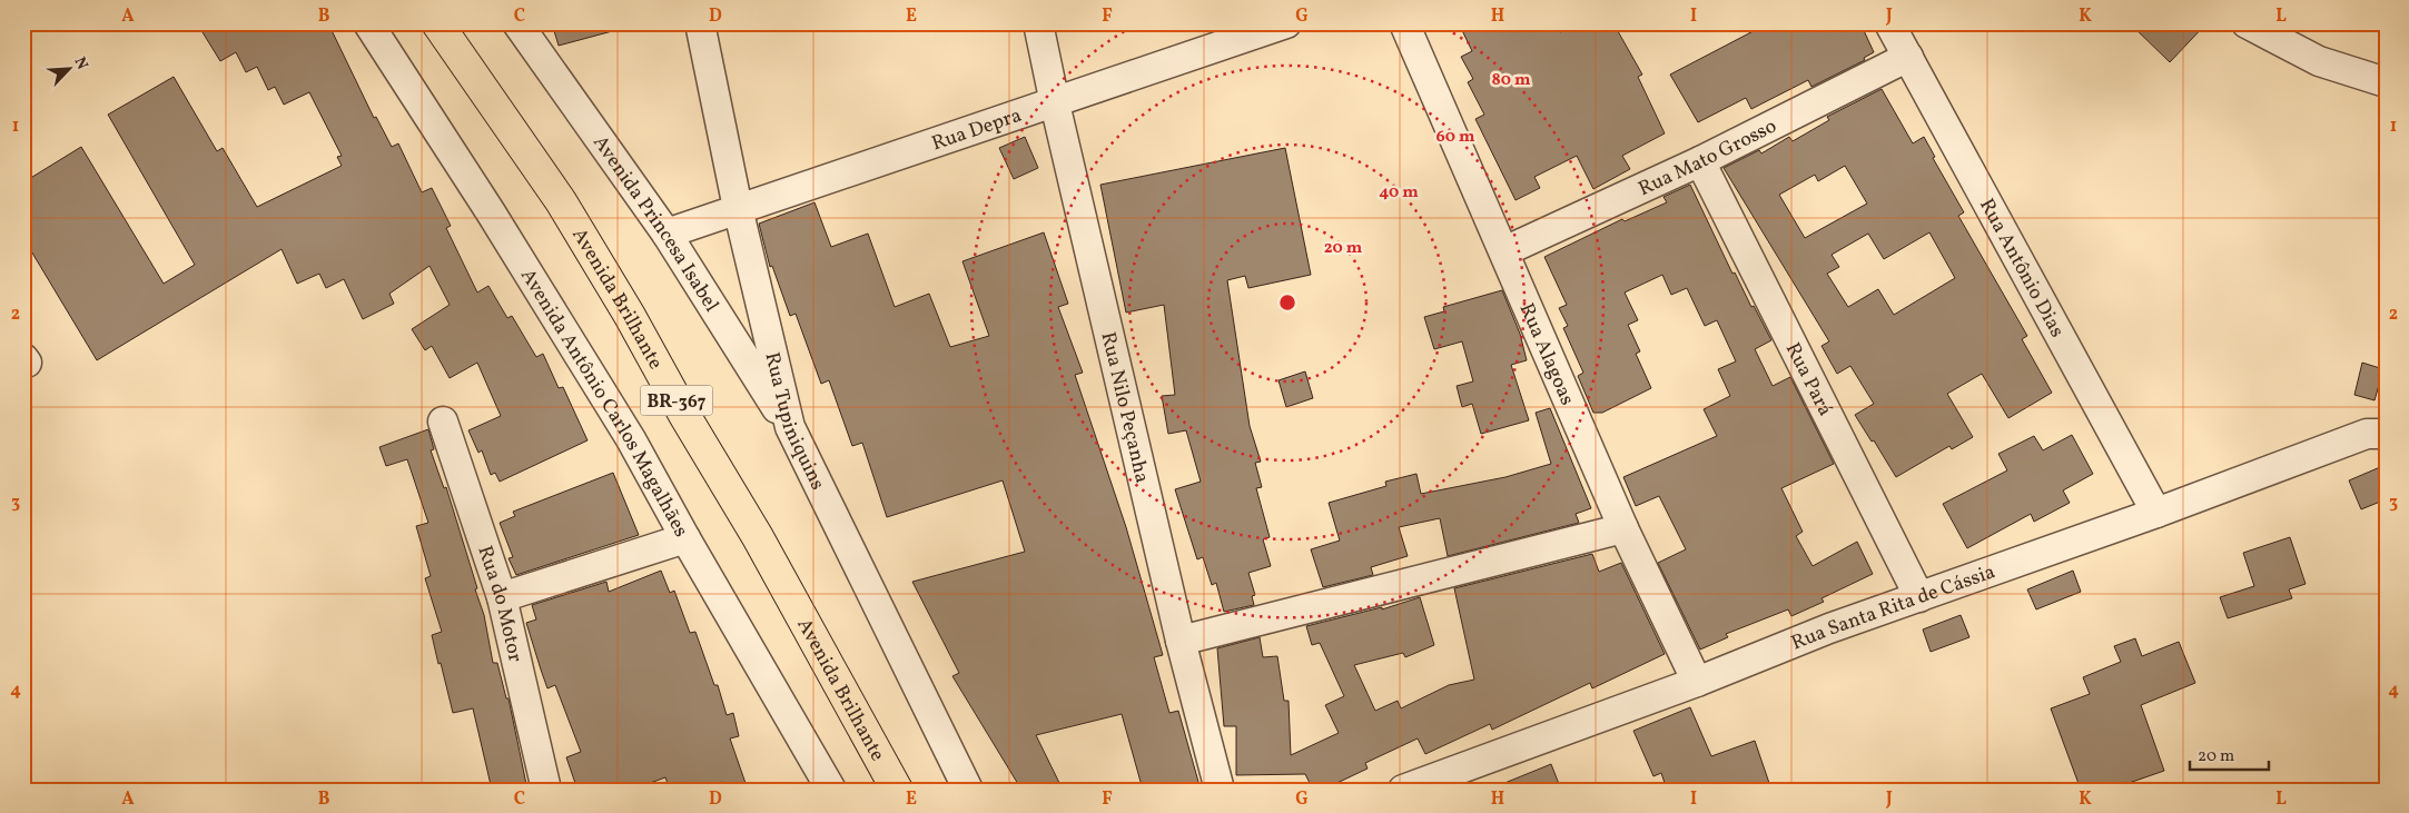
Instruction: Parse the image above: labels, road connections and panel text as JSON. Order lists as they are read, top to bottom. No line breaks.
{"streets":{"main road":["Avenida Brilhante","BR-367"],"street":["Rua Depra","Rua Mato Grosso","Avenida Princesa Isabel","Rua Antônio Dias","Rua Alagoas","Rua Pará","Avenida Antônio Carlos Magalhães","Rua Nilo Peçanha","Rua Tupiniquins","Rua do Motor","Rua Santa Rita de Cássia"]},"crossings":[["Rua Depra","Avenida Princesa Isabel"],["Rua Depra","Rua Nilo Peçanha"],["Rua Depra","Rua Tupiniquins"],["Rua Mato Grosso","Rua Antônio Dias"],["Rua Mato Grosso","Rua Alagoas"],["Rua Mato Grosso","Rua Pará"],["Avenida Princesa Isabel","Rua Tupiniquins"],["Rua Antônio Dias","Rua Santa Rita de Cássia"],["Rua Alagoas","Rua Santa Rita de Cássia"],["Rua Pará","Rua Santa Rita de Cássia"]],"scale_bar":"20 m","north":"top right","grid":{"columns":["A","B","C","D","E","F","G","H","I","J","K","L"],"rows":["1","2","3","4"]},"rings":["80 m","60 m","40 m","20 m"]}
